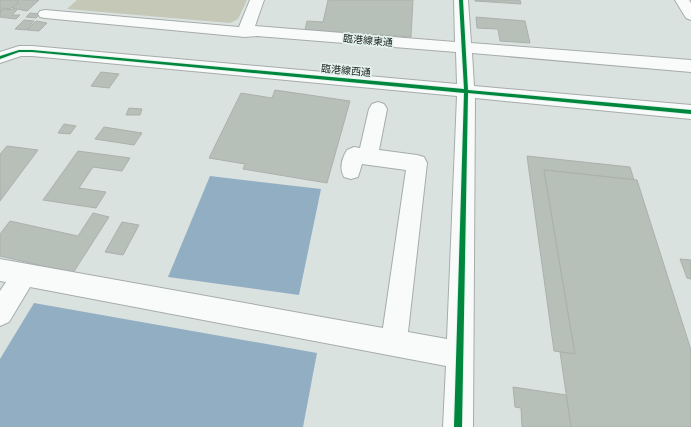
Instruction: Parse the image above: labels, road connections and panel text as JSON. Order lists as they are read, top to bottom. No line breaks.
{"streets":{"street":["臨港線東通","臨港線西通"]}}
